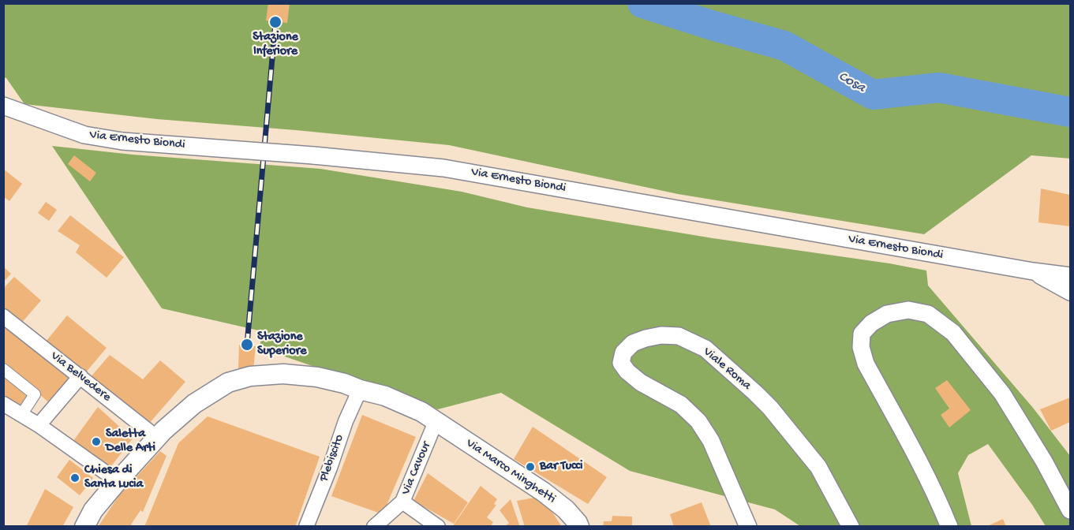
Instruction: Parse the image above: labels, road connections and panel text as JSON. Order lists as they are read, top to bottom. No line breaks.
{"streets":{"main road":["Via Marco Minghetti"],"street":["Via Ernesto Biondi","Viale Roma","Via Belvedere","Plebiscito","Via Cavour"]},"crossings":[["Via Belvedere","Via Marco Minghetti"],["Plebiscito","Via Marco Minghetti"],["Via Cavour","Via Marco Minghetti"]],"water":["Cosa"],"places":["Stazione Inferiore","Stazione Superiore","Saletta Delle Arti","Bar Tucci","Chiesa di Santa Lucia"]}
